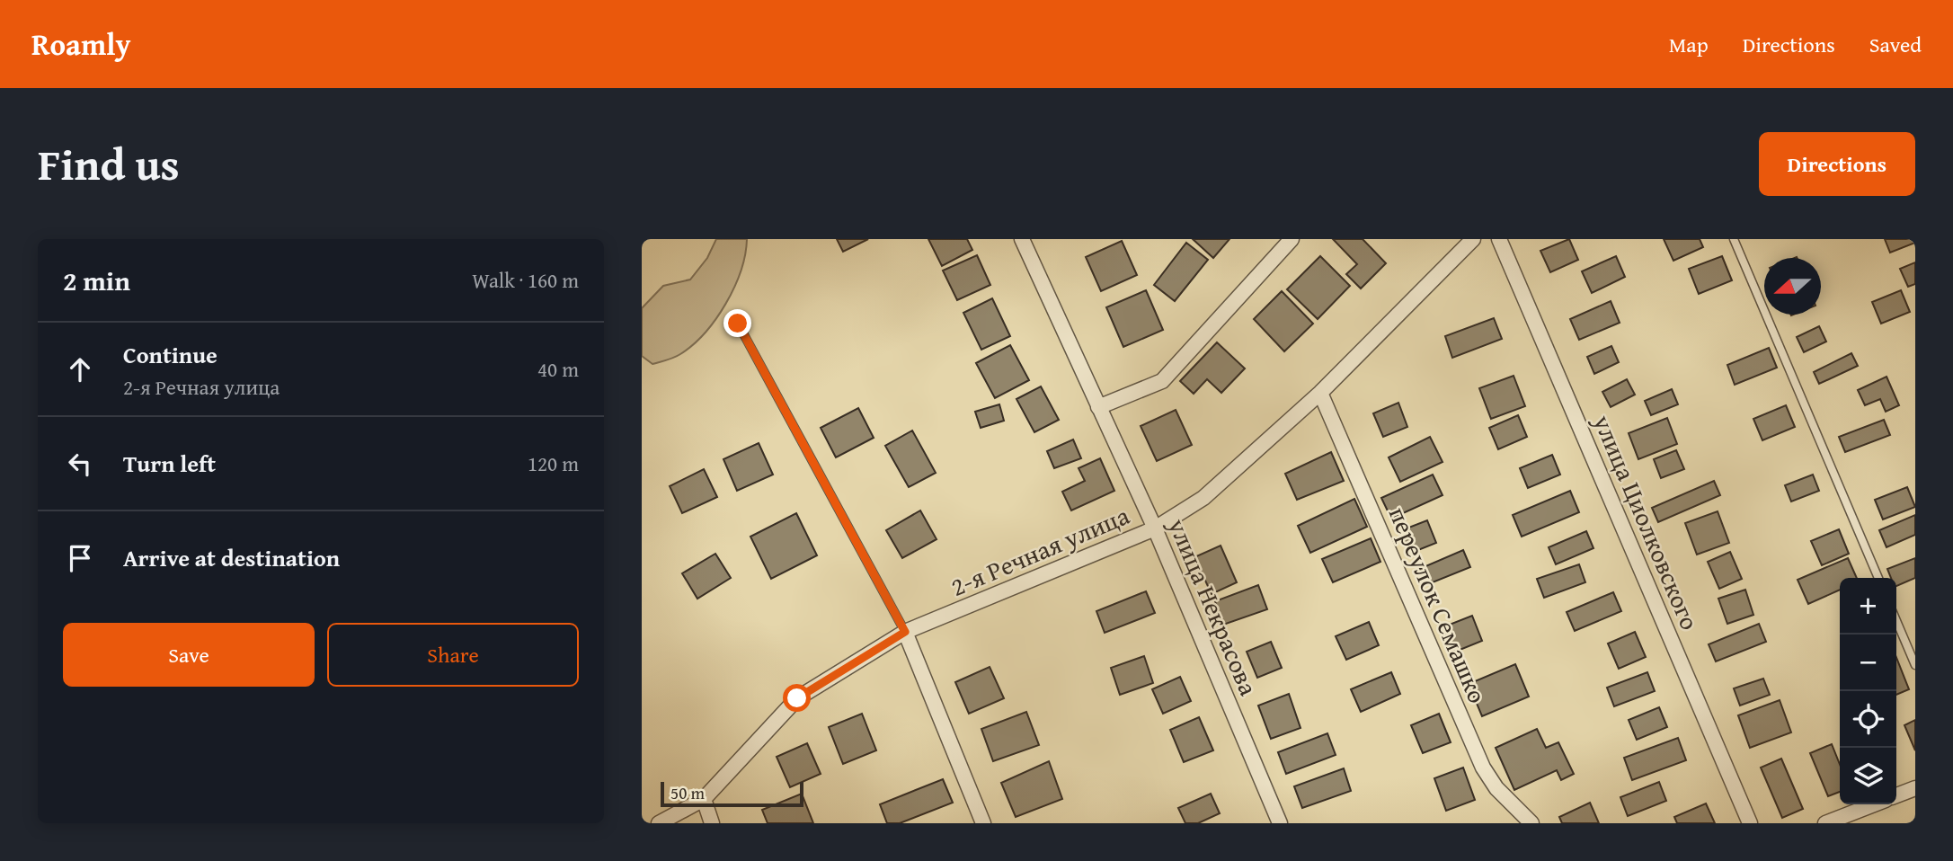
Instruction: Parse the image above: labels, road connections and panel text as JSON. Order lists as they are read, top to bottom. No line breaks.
{"streets":{"street":["улица Циолковского","2-я Речная улица","переулок Семашко","улица Некрасова"]},"crossings":[["2-я Речная улица","переулок Семашко"],["2-я Речная улица","улица Некрасова"]],"scale_bar":"50 m","north":"left","page":{"header":"Roamly","nav":["Map","Directions","Saved"],"title":"Find us","buttons":["Directions",["Save","Share"]],"heading":["2 min","Walk · 160 m"],"list":[["Continue","2-я Речная улица","40 m"],["Turn left","120 m"],"Arrive at destination"],"map_buttons":["+","−"],"scale":"50 m"}}
